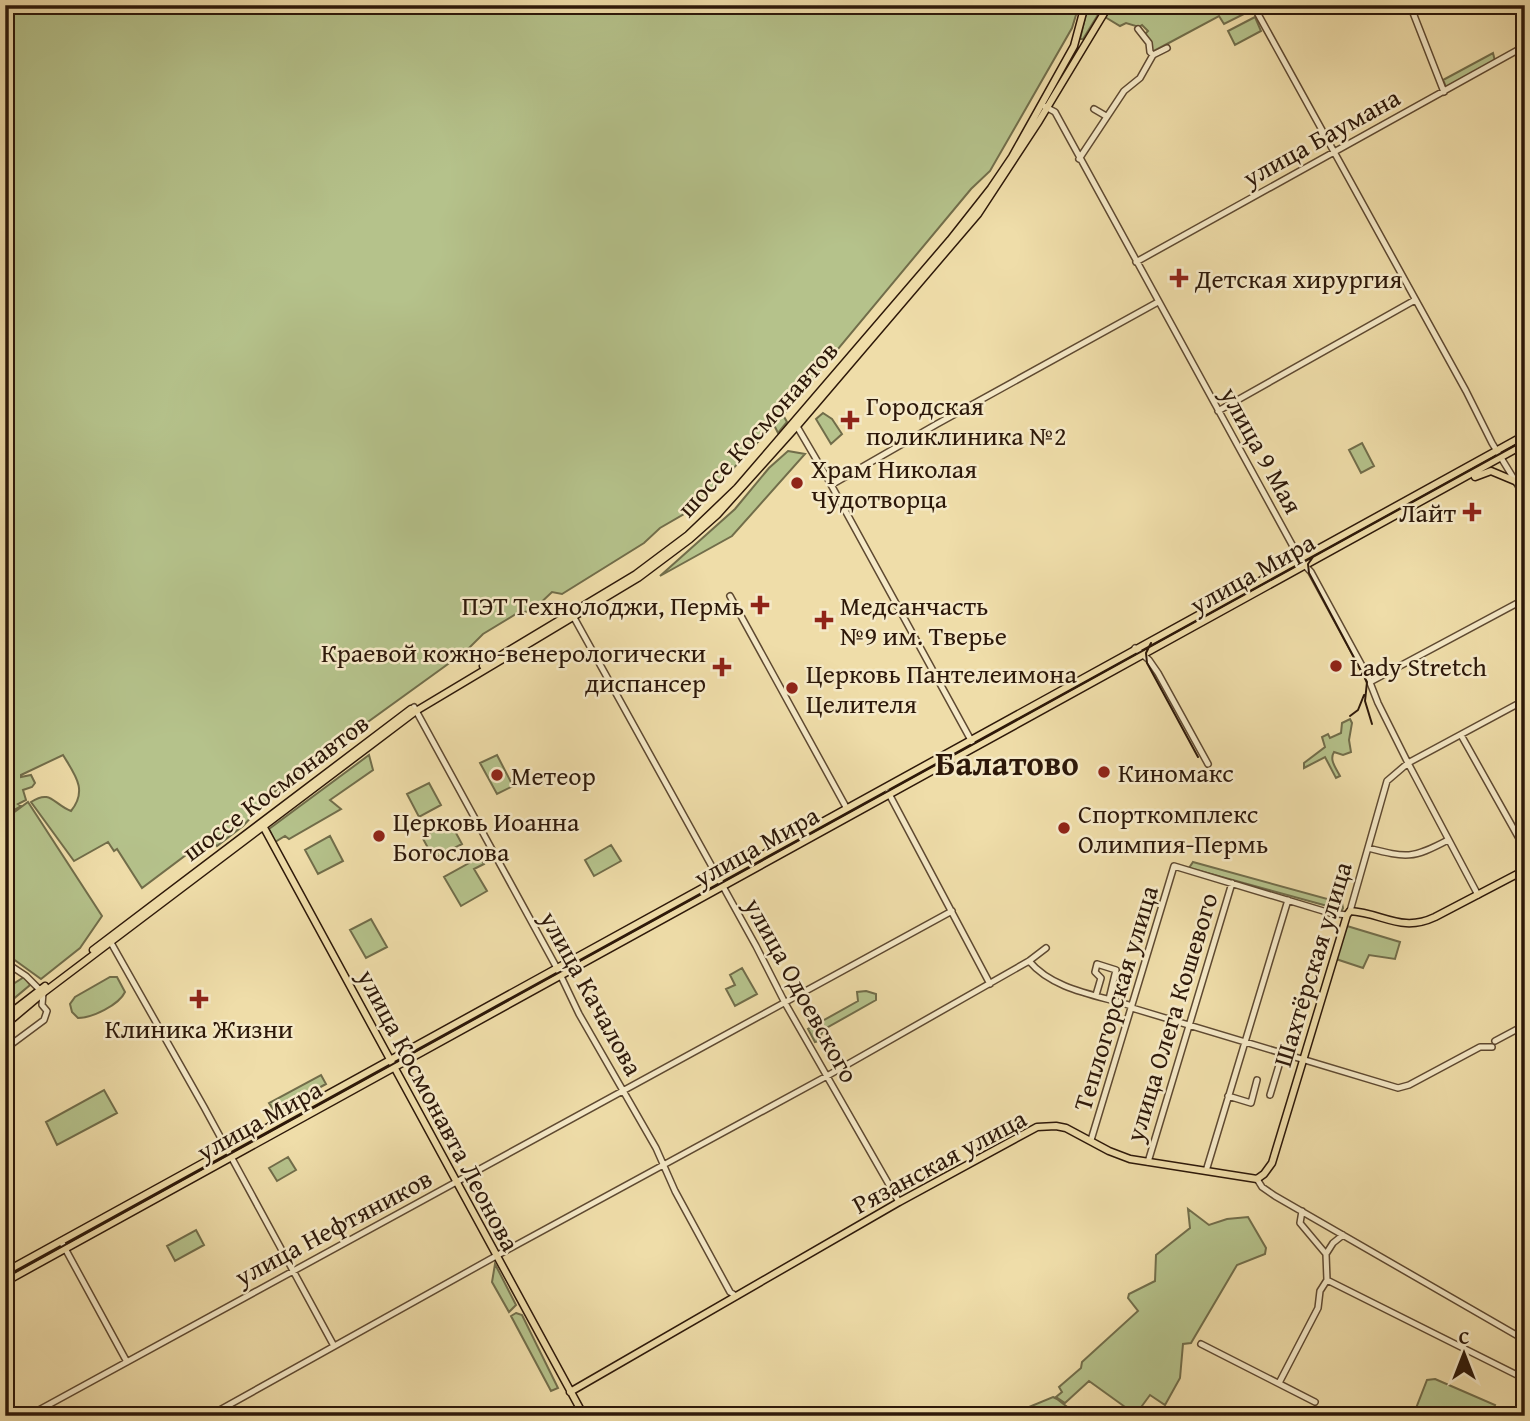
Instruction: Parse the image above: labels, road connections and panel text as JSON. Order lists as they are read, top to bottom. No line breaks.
{"streets":{"main road":["шоссе Космонавтов","улица Мира","Шахтёрская улица","улица Космонавта Леонова","Рязанская улица"],"street":["улица Баумана","улица 9 Мая","улица Одоевского","улица Качалова","Теплогорская улица","улица Олега Кошевого","улица Нефтяников"]},"crossings":[["улица Баумана","улица 9 Мая"],["шоссе Космонавтов","улица 9 Мая"],["шоссе Космонавтов","улица Одоевского"],["шоссе Космонавтов","улица Качалова"],["шоссе Космонавтов","улица Космонавта Леонова"],["улица 9 Мая","улица Мира"],["улица 9 Мая","Шахтёрская улица"],["улица Мира","улица Одоевского"],["улица Мира","улица Качалова"],["улица Мира","улица Космонавта Леонова"],["Шахтёрская улица","Рязанская улица"],["улица Одоевского","Рязанская улица"],["улица Одоевского","улица Нефтяников"],["улица Качалова","Рязанская улица"],["улица Качалова","улица Нефтяников"],["Теплогорская улица","улица Олега Кошевого"],["Теплогорская улица","Рязанская улица"],["улица Олега Кошевого","Рязанская улица"],["улица Космонавта Леонова","Рязанская улица"],["улица Космонавта Леонова","улица Нефтяников"]],"districts":["Балатово"],"places":{"health":["Детская хирургия","Городская поликлиника №2","Лайт","ПЭТ Технолоджи, Пермь","Медсанчасть №9 им. Тверье","Краевой кожно-венерологически диспансер","Клиника Жизни"],"other":["Храм Николая Чудотворца","Lady Stretch","Церковь Пантелеимона Целителя","Киномакс","Метеор","Спорткомплекс Олимпия-Пермь","Церковь Иоанна Богослова"]},"north":"top"}
